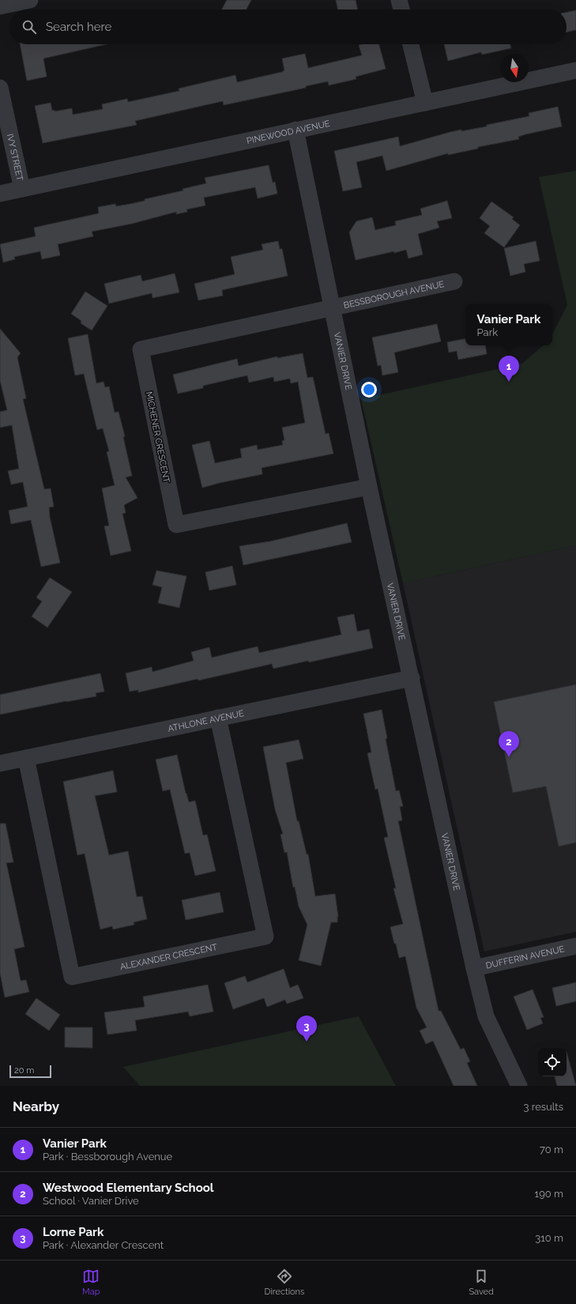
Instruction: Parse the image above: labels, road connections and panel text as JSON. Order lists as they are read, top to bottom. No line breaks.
{"streets":{"street":["PINEWOOD AVENUE","IVY STREET","BESSBOROUGH AVENUE","VANIER DRIVE","MICHENER CRESCENT","ATHLONE AVENUE","ALEXANDER CRESCENT","DUFFERIN AVENUE"]},"crossings":[["PINEWOOD AVENUE","IVY STREET"],["PINEWOOD AVENUE","VANIER DRIVE"],["BESSBOROUGH AVENUE","VANIER DRIVE"],["BESSBOROUGH AVENUE","MICHENER CRESCENT"],["VANIER DRIVE","MICHENER CRESCENT"],["VANIER DRIVE","ATHLONE AVENUE"],["VANIER DRIVE","DUFFERIN AVENUE"],["ATHLONE AVENUE","ALEXANDER CRESCENT"]],"scale_bar":"20 m","north":"bottom","page":{"search":"Search here","popup":["Vanier Park","Park"],"pins":["1","2","3"],"scale":"20 m","heading":["Nearby","3 results"],"list":[{"mark":"1","name":"Vanier Park","note":"Park · Bessborough Avenue","value":"70 m"},{"mark":"2","name":"Westwood Elementary School","note":"School · Vanier Drive","value":"190 m"},{"mark":"3","name":"Lorne Park","note":"Park · Alexander Crescent","value":"310 m"}],"nav":["Map","Directions","Saved"]}}
